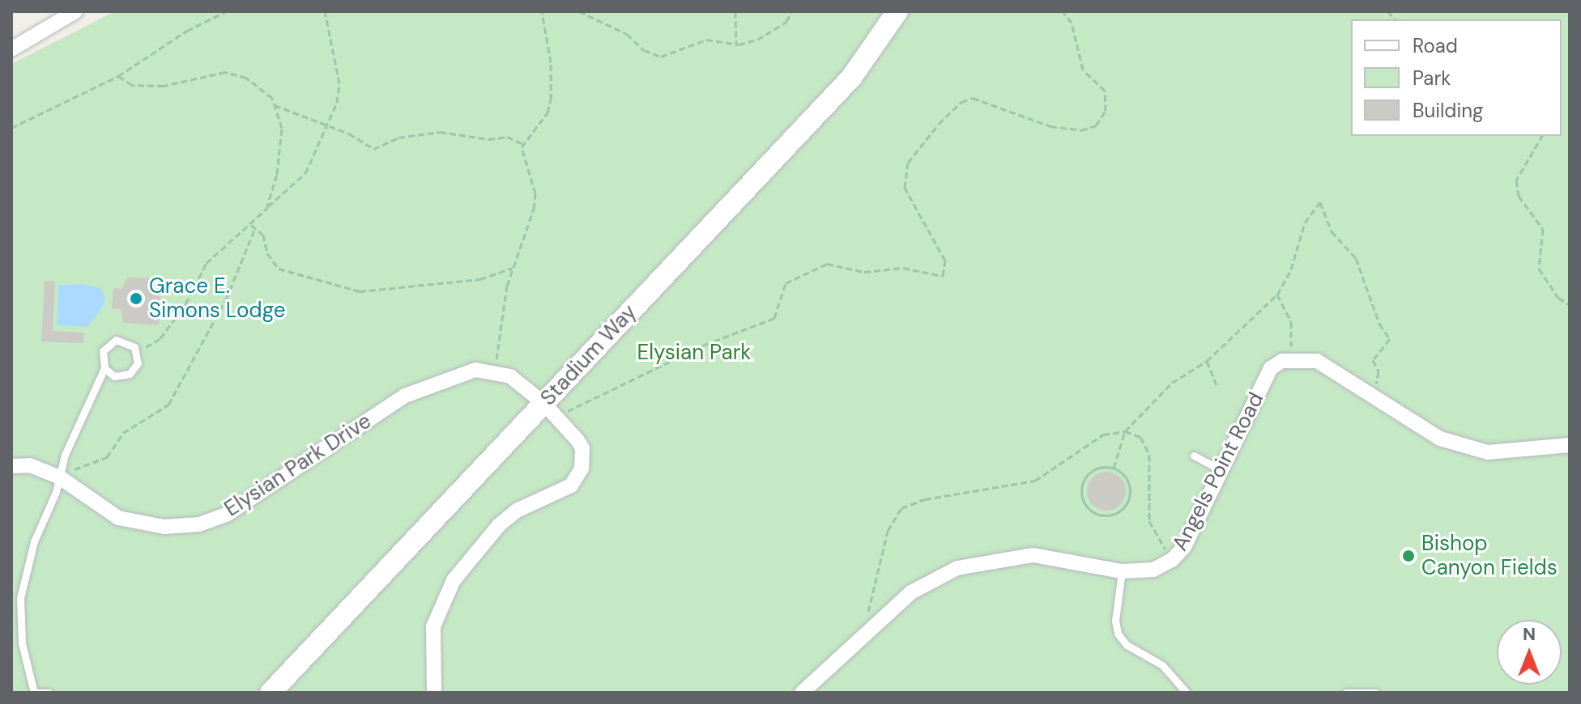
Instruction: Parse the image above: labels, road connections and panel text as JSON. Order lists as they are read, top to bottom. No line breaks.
{"streets":{"main road":["Stadium Way"],"street":["Elysian Park Drive","Angels Point Road"]},"parks":["Elysian Park"],"places":["Grace E. Simons Lodge","Bishop Canyon Fields"],"legend":["Road","Park","Building"],"north":"top"}
